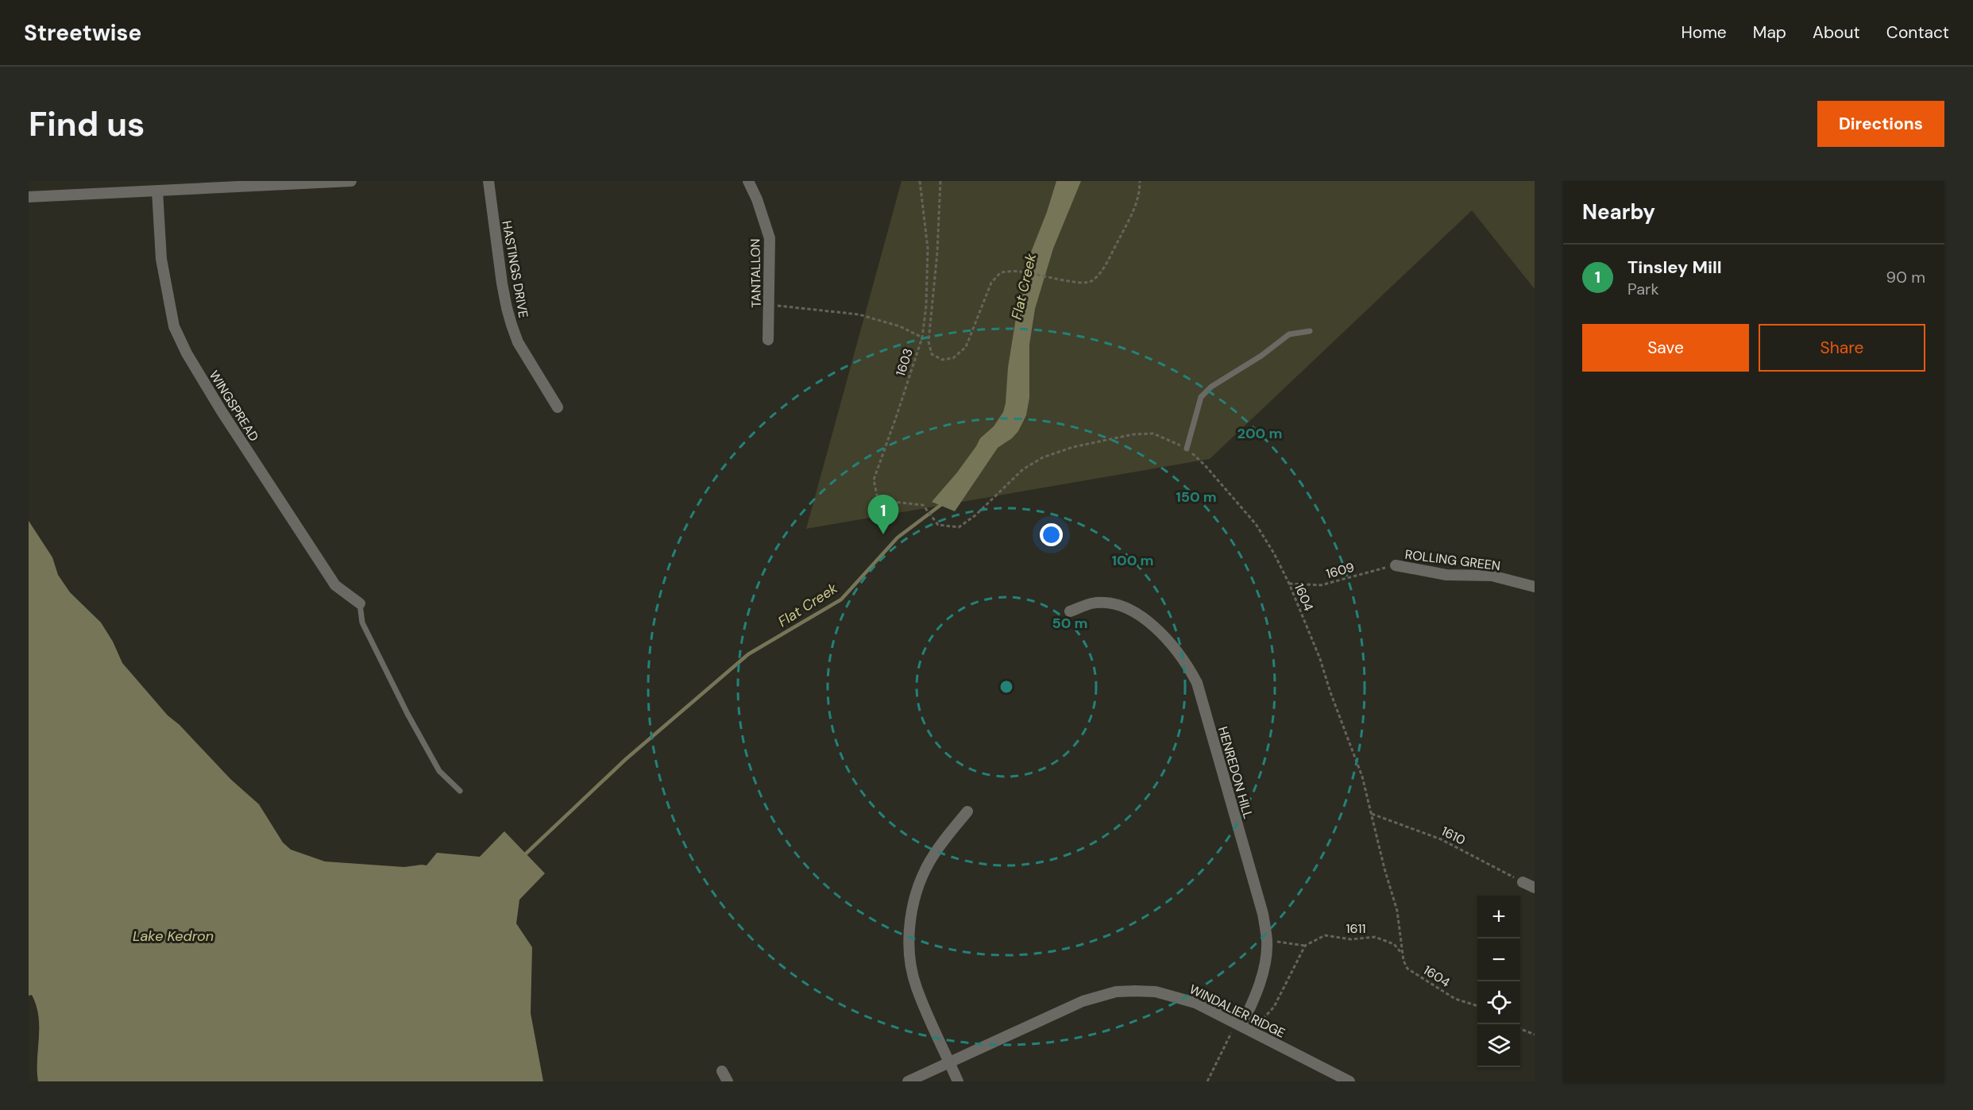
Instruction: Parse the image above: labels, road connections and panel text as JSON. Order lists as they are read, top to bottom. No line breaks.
{"streets":{"street":["HASTINGS DRIVE","TANTALLON","WINGSPREAD","ROLLING GREEN","HENREDON HILL","WINDALIER RIDGE"],"path":["1603","1609","1604","1610","1611"]},"crossings":[["1603","1604"],["ROLLING GREEN","1609"],["1609","1604"],["1604","1610"],["1604","1611"],["HENREDON HILL","WINDALIER RIDGE"]],"water":["Flat Creek","Lake Kedron"],"page":{"header":"Streetwise","nav":["Home","Map","About","Contact"],"buttons":["Directions",["Save","Share"]],"title":"Find us","heading":"Nearby","list":[{"mark":"1","name":"Tinsley Mill","note":"Park","value":"90 m"}],"pins":"1","map_buttons":["+","−"]},"rings":["200 m","150 m","100 m","50 m"]}
